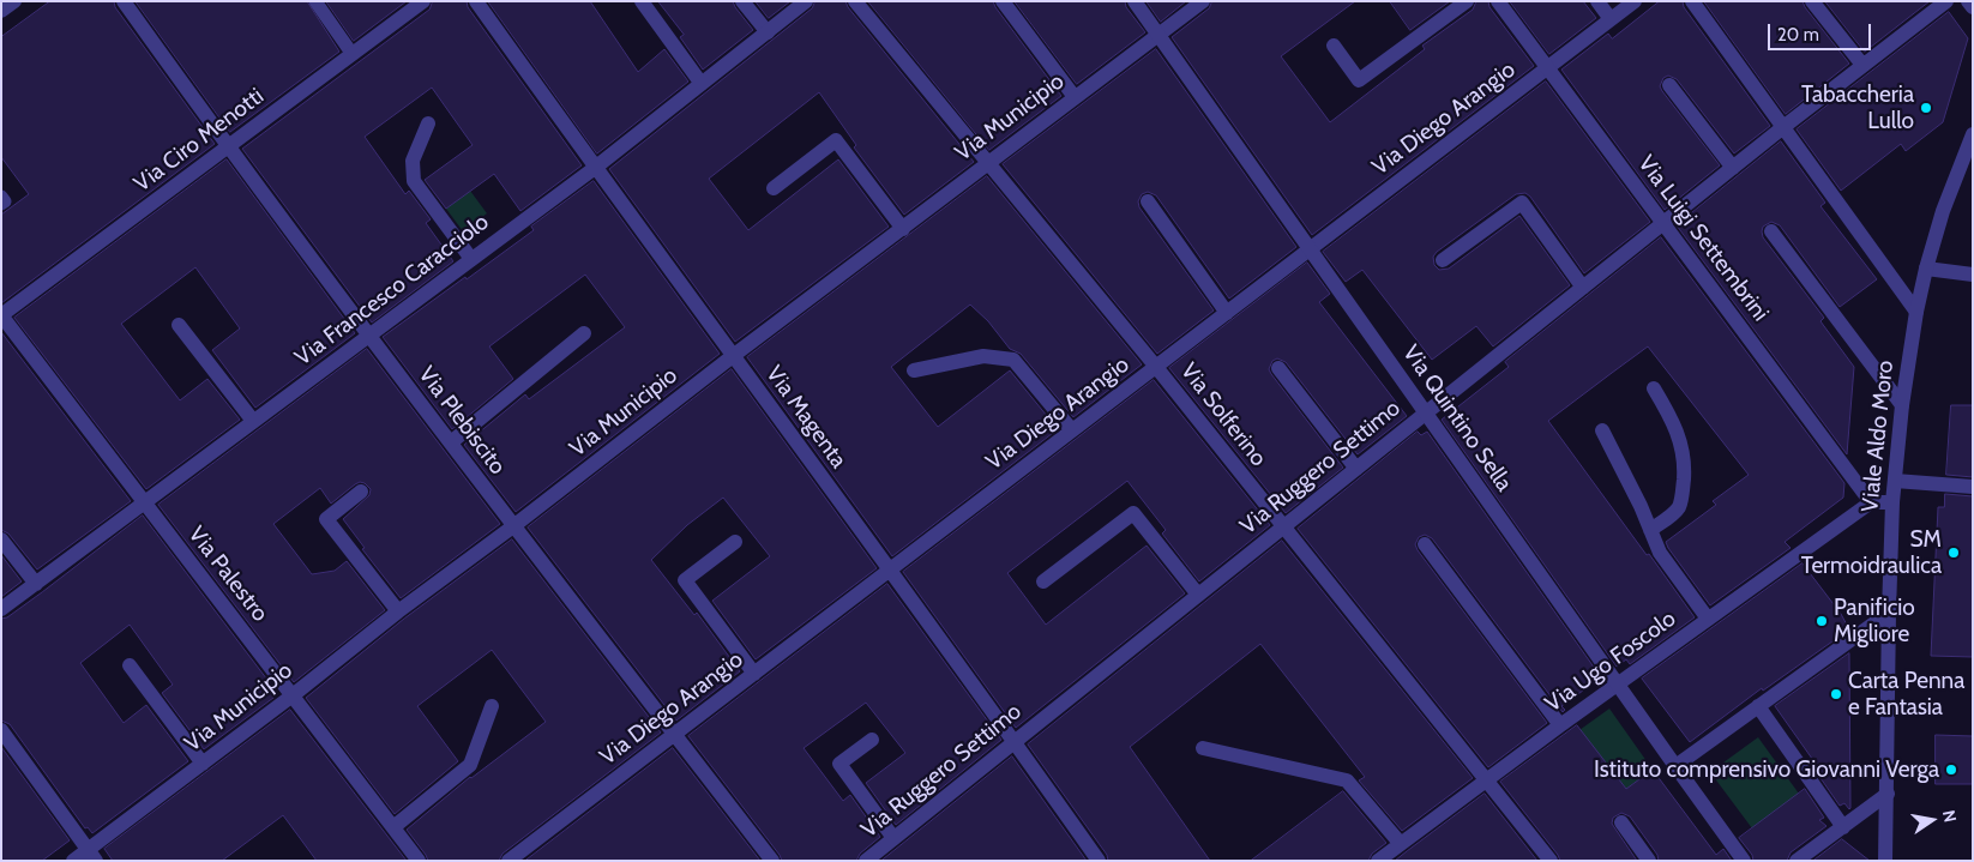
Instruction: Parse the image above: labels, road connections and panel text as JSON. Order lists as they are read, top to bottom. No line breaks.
{"streets":{"street":["Via Municipio","Via Diego Arangio","Via Ciro Menotti","Via Luigi Settembrini","Via Francesco Caracciolo","Via Solferino","Via Magenta","Via Quintino Sella","Via Plebiscito","Viale Aldo Moro","Via Ruggero Settimo","Via Palestro","Via Ugo Foscolo"]},"crossings":[["Via Municipio","Via Solferino"],["Via Municipio","Via Magenta"],["Via Municipio","Via Quintino Sella"],["Via Municipio","Via Plebiscito"],["Via Municipio","Via Palestro"],["Via Diego Arangio","Via Luigi Settembrini"],["Via Diego Arangio","Via Solferino"],["Via Diego Arangio","Via Magenta"],["Via Diego Arangio","Via Quintino Sella"],["Via Diego Arangio","Via Plebiscito"],["Via Ciro Menotti","Via Plebiscito"],["Via Ciro Menotti","Via Palestro"],["Via Luigi Settembrini","Via Ruggero Settimo"],["Via Luigi Settembrini","Via Ugo Foscolo"],["Via Francesco Caracciolo","Via Magenta"],["Via Francesco Caracciolo","Via Plebiscito"],["Via Francesco Caracciolo","Via Palestro"],["Via Solferino","Via Ruggero Settimo"],["Via Solferino","Via Ugo Foscolo"],["Via Magenta","Via Ruggero Settimo"],["Via Quintino Sella","Via Ruggero Settimo"],["Via Quintino Sella","Via Ugo Foscolo"]],"places":["Tabaccheria Lullo","SM Termoidraulica","Panificio Migliore","Carta Penna e Fantasia","Istituto comprensivo Giovanni Verga"],"scale_bar":"20 m","north":"right"}
